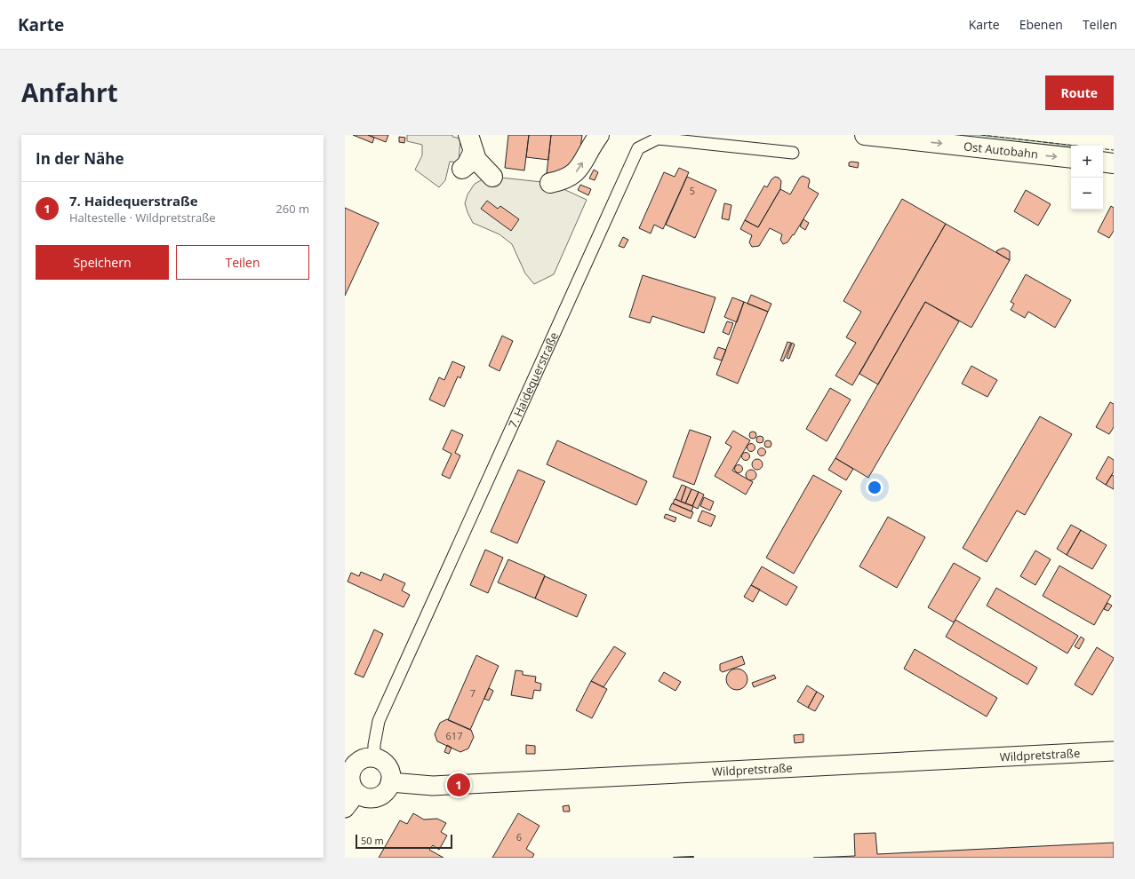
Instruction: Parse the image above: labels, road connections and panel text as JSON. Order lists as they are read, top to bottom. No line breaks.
{"streets":{"highway":["Ost Autobahn"],"main road":["Wildpretstraße"],"street":["7. Haidequerstraße"]},"crossings":[["7. Haidequerstraße","Wildpretstraße"]],"one_way":["Ost Autobahn"],"house_numbers":["5","7","617","6"],"scale_bar":"50 m","page":{"header":"Karte","nav":["Karte","Ebenen","Teilen"],"title":"Anfahrt","buttons":["Route",["Speichern","Teilen"]],"heading":"In der Nähe","map_buttons":["+","−"],"list":[{"mark":"1","name":"7. Haidequerstraße","note":"Haltestelle · Wildpretstraße","value":"260 m"}],"pins":"1","scale":"50 m"}}
